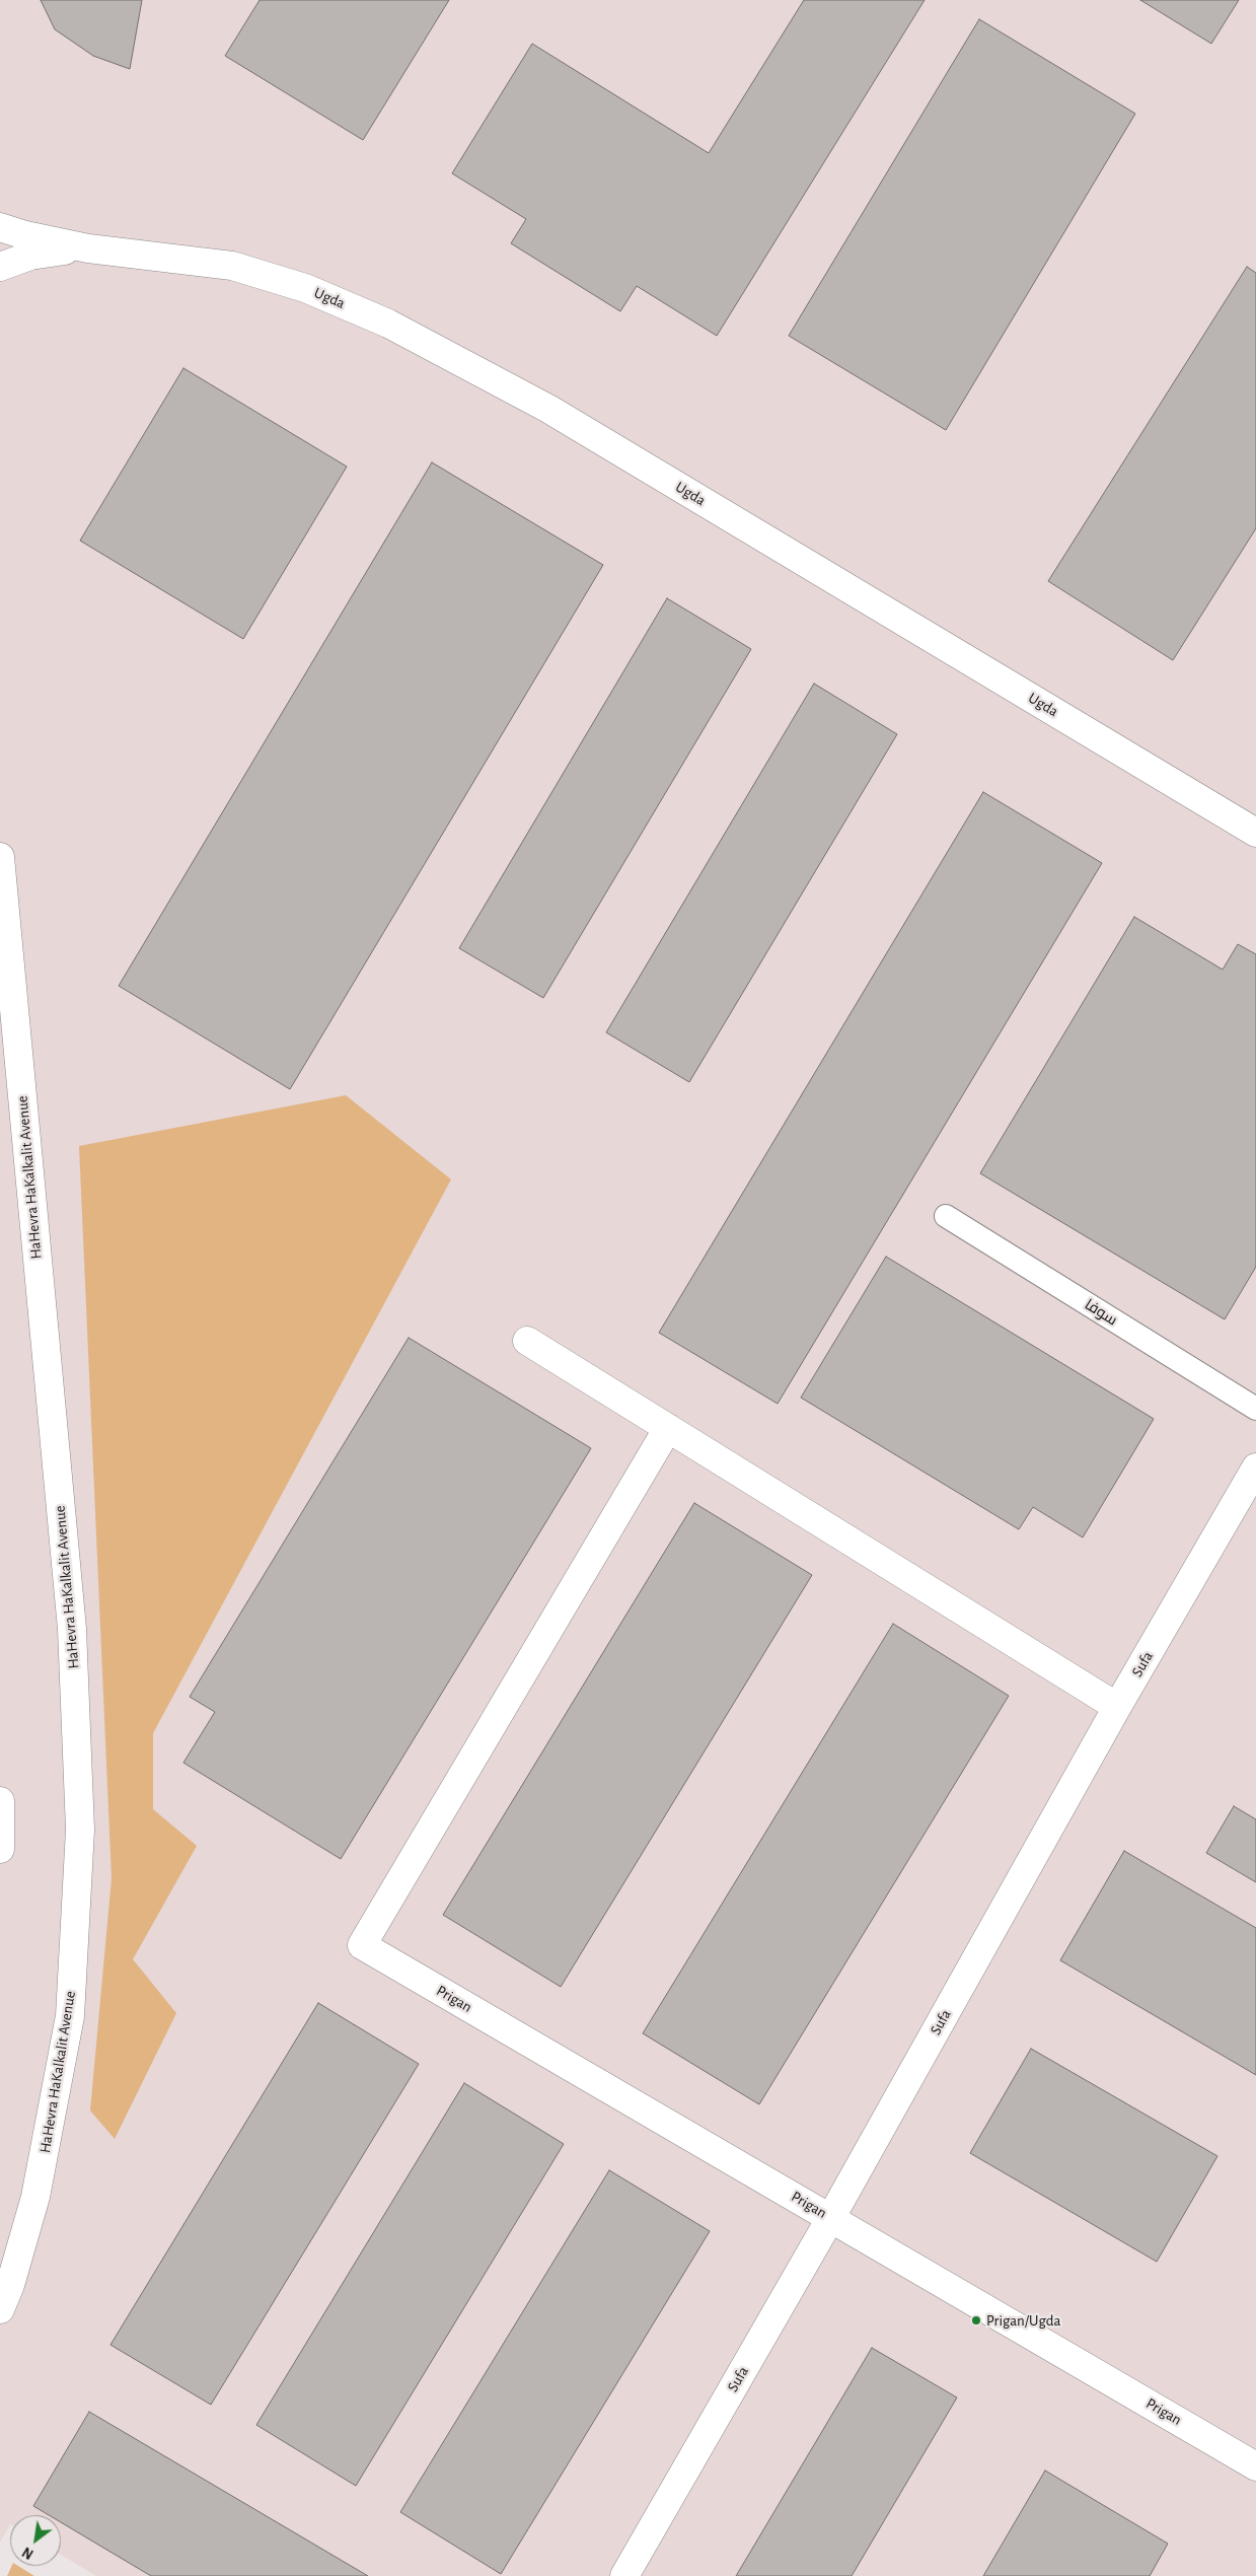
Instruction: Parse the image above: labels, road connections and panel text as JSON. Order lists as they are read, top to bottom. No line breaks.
{"streets":{"street":["Ugda","HaHevra HaKalkalit Avenue","Sufa","Prigan"],"lane":["سوفا"]},"crossings":[["Sufa","Prigan"]],"places":["Prigan/Ugda"],"north":"bottom left"}
